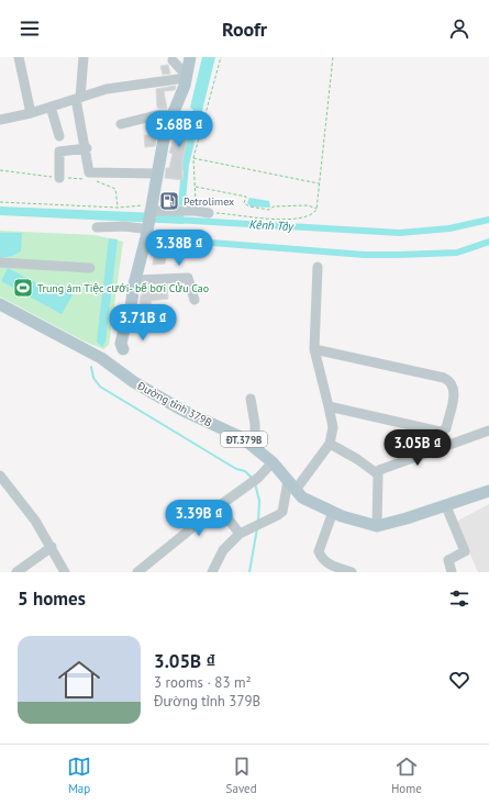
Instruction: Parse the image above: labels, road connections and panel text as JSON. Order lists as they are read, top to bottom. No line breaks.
{"streets":{"main road":["Đường tỉnh 379B","ĐT.379B"]},"water":["Kênh Tây"],"places":{"fuel station":["Petrolimex"],"sports":["Trung âm Tiệc cưới- bể bơi Cửu Cao"]},"page":{"header":"Roofr","price":["5.68B ₫","3.38B ₫","3.71B ₫","3.05B ₫","3.39B ₫"],"heading":"5 homes","list":[{"name":"3.05B ₫","note":"3 rooms · 83 m² · Đường tỉnh 379B"}],"tabs":["Map","Saved","Home"]}}
